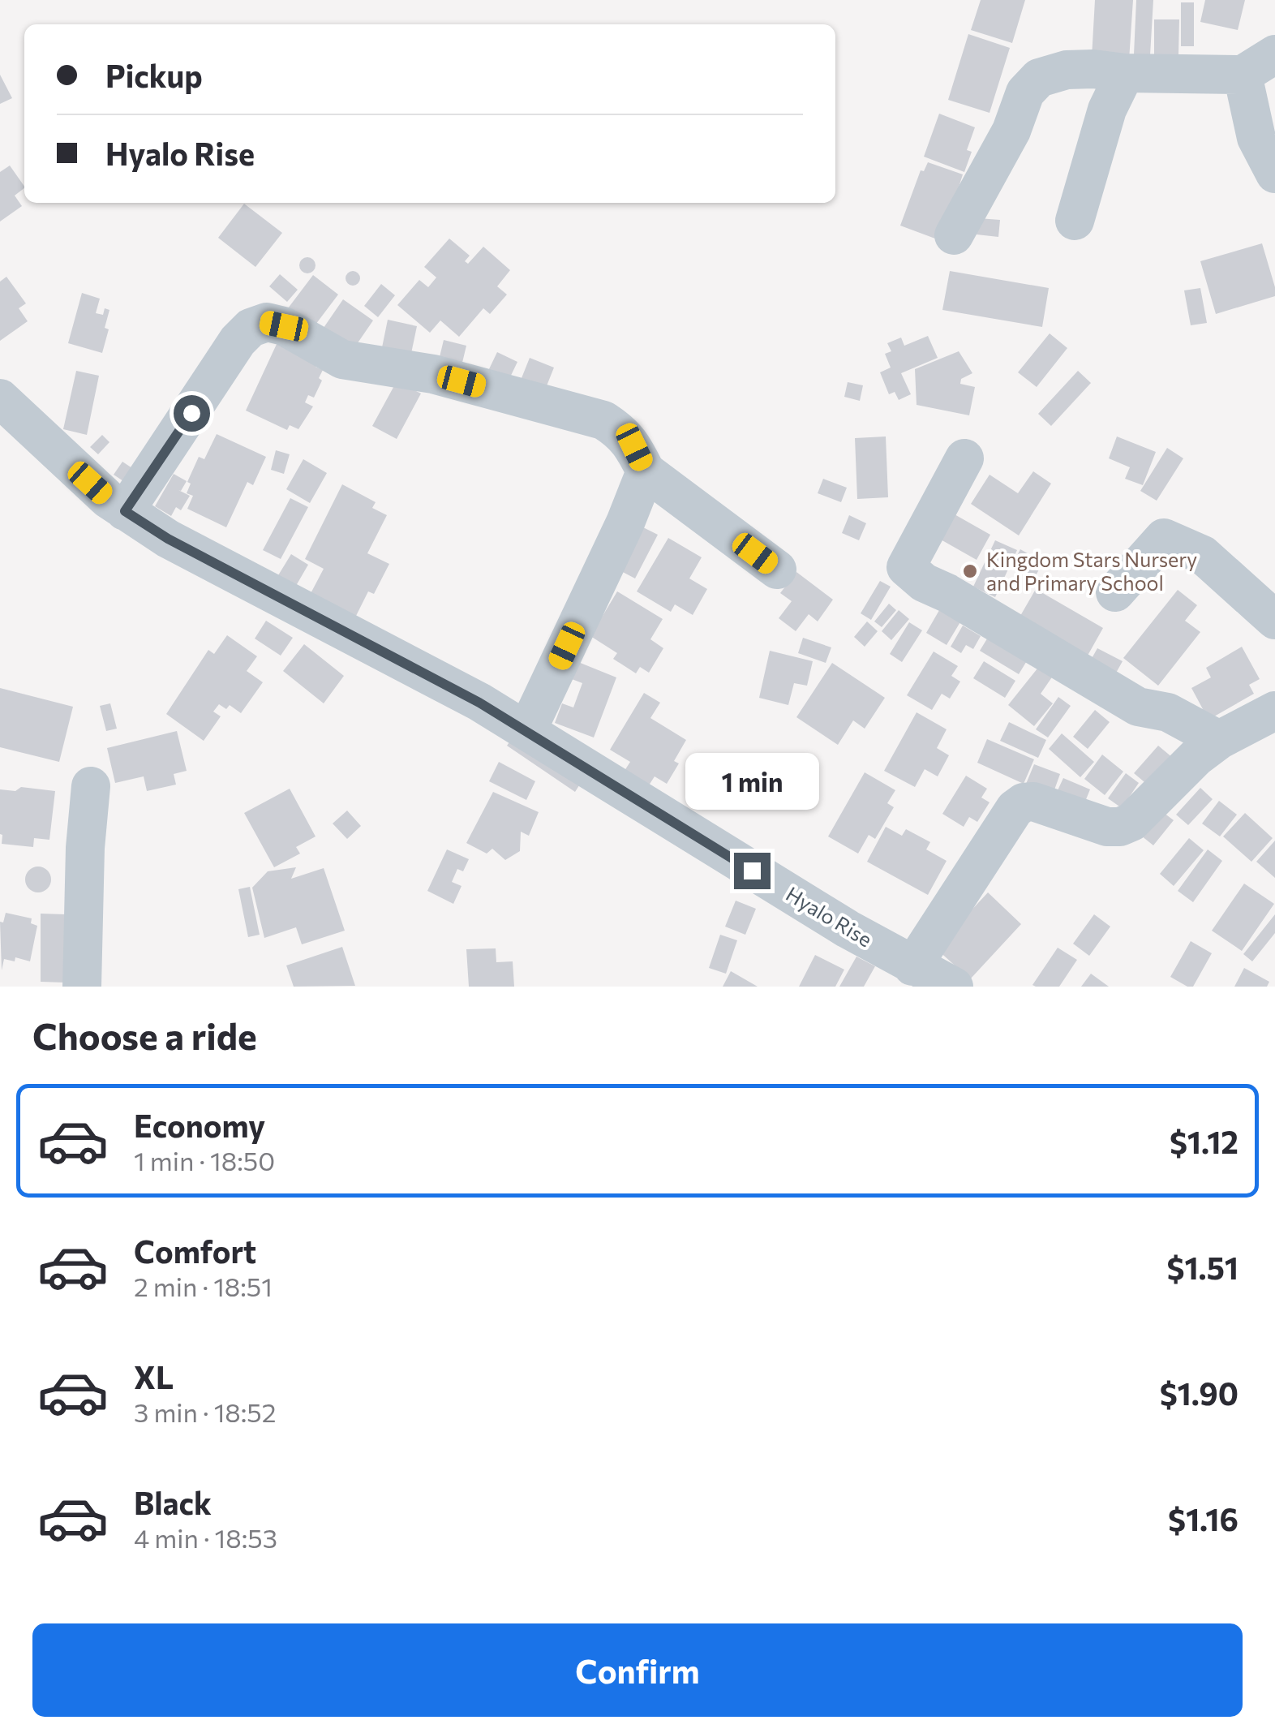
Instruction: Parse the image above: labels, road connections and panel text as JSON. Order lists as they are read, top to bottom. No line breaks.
{"streets":{"street":["Hyalo Rise"]},"places":["Kingdom Stars Nursery and Primary School"],"page":{"banner":["Pickup","Hyalo Rise"],"bubble":"1 min","heading":"Choose a ride","list":[{"name":"Economy","note":"1 min · 18:50","value":"$1.12"},{"name":"Comfort","note":"2 min · 18:51","value":"$1.51"},{"name":"XL","note":"3 min · 18:52","value":"$1.90"},{"name":"Black","note":"4 min · 18:53","value":"$1.16"}],"buttons":"Confirm"}}
